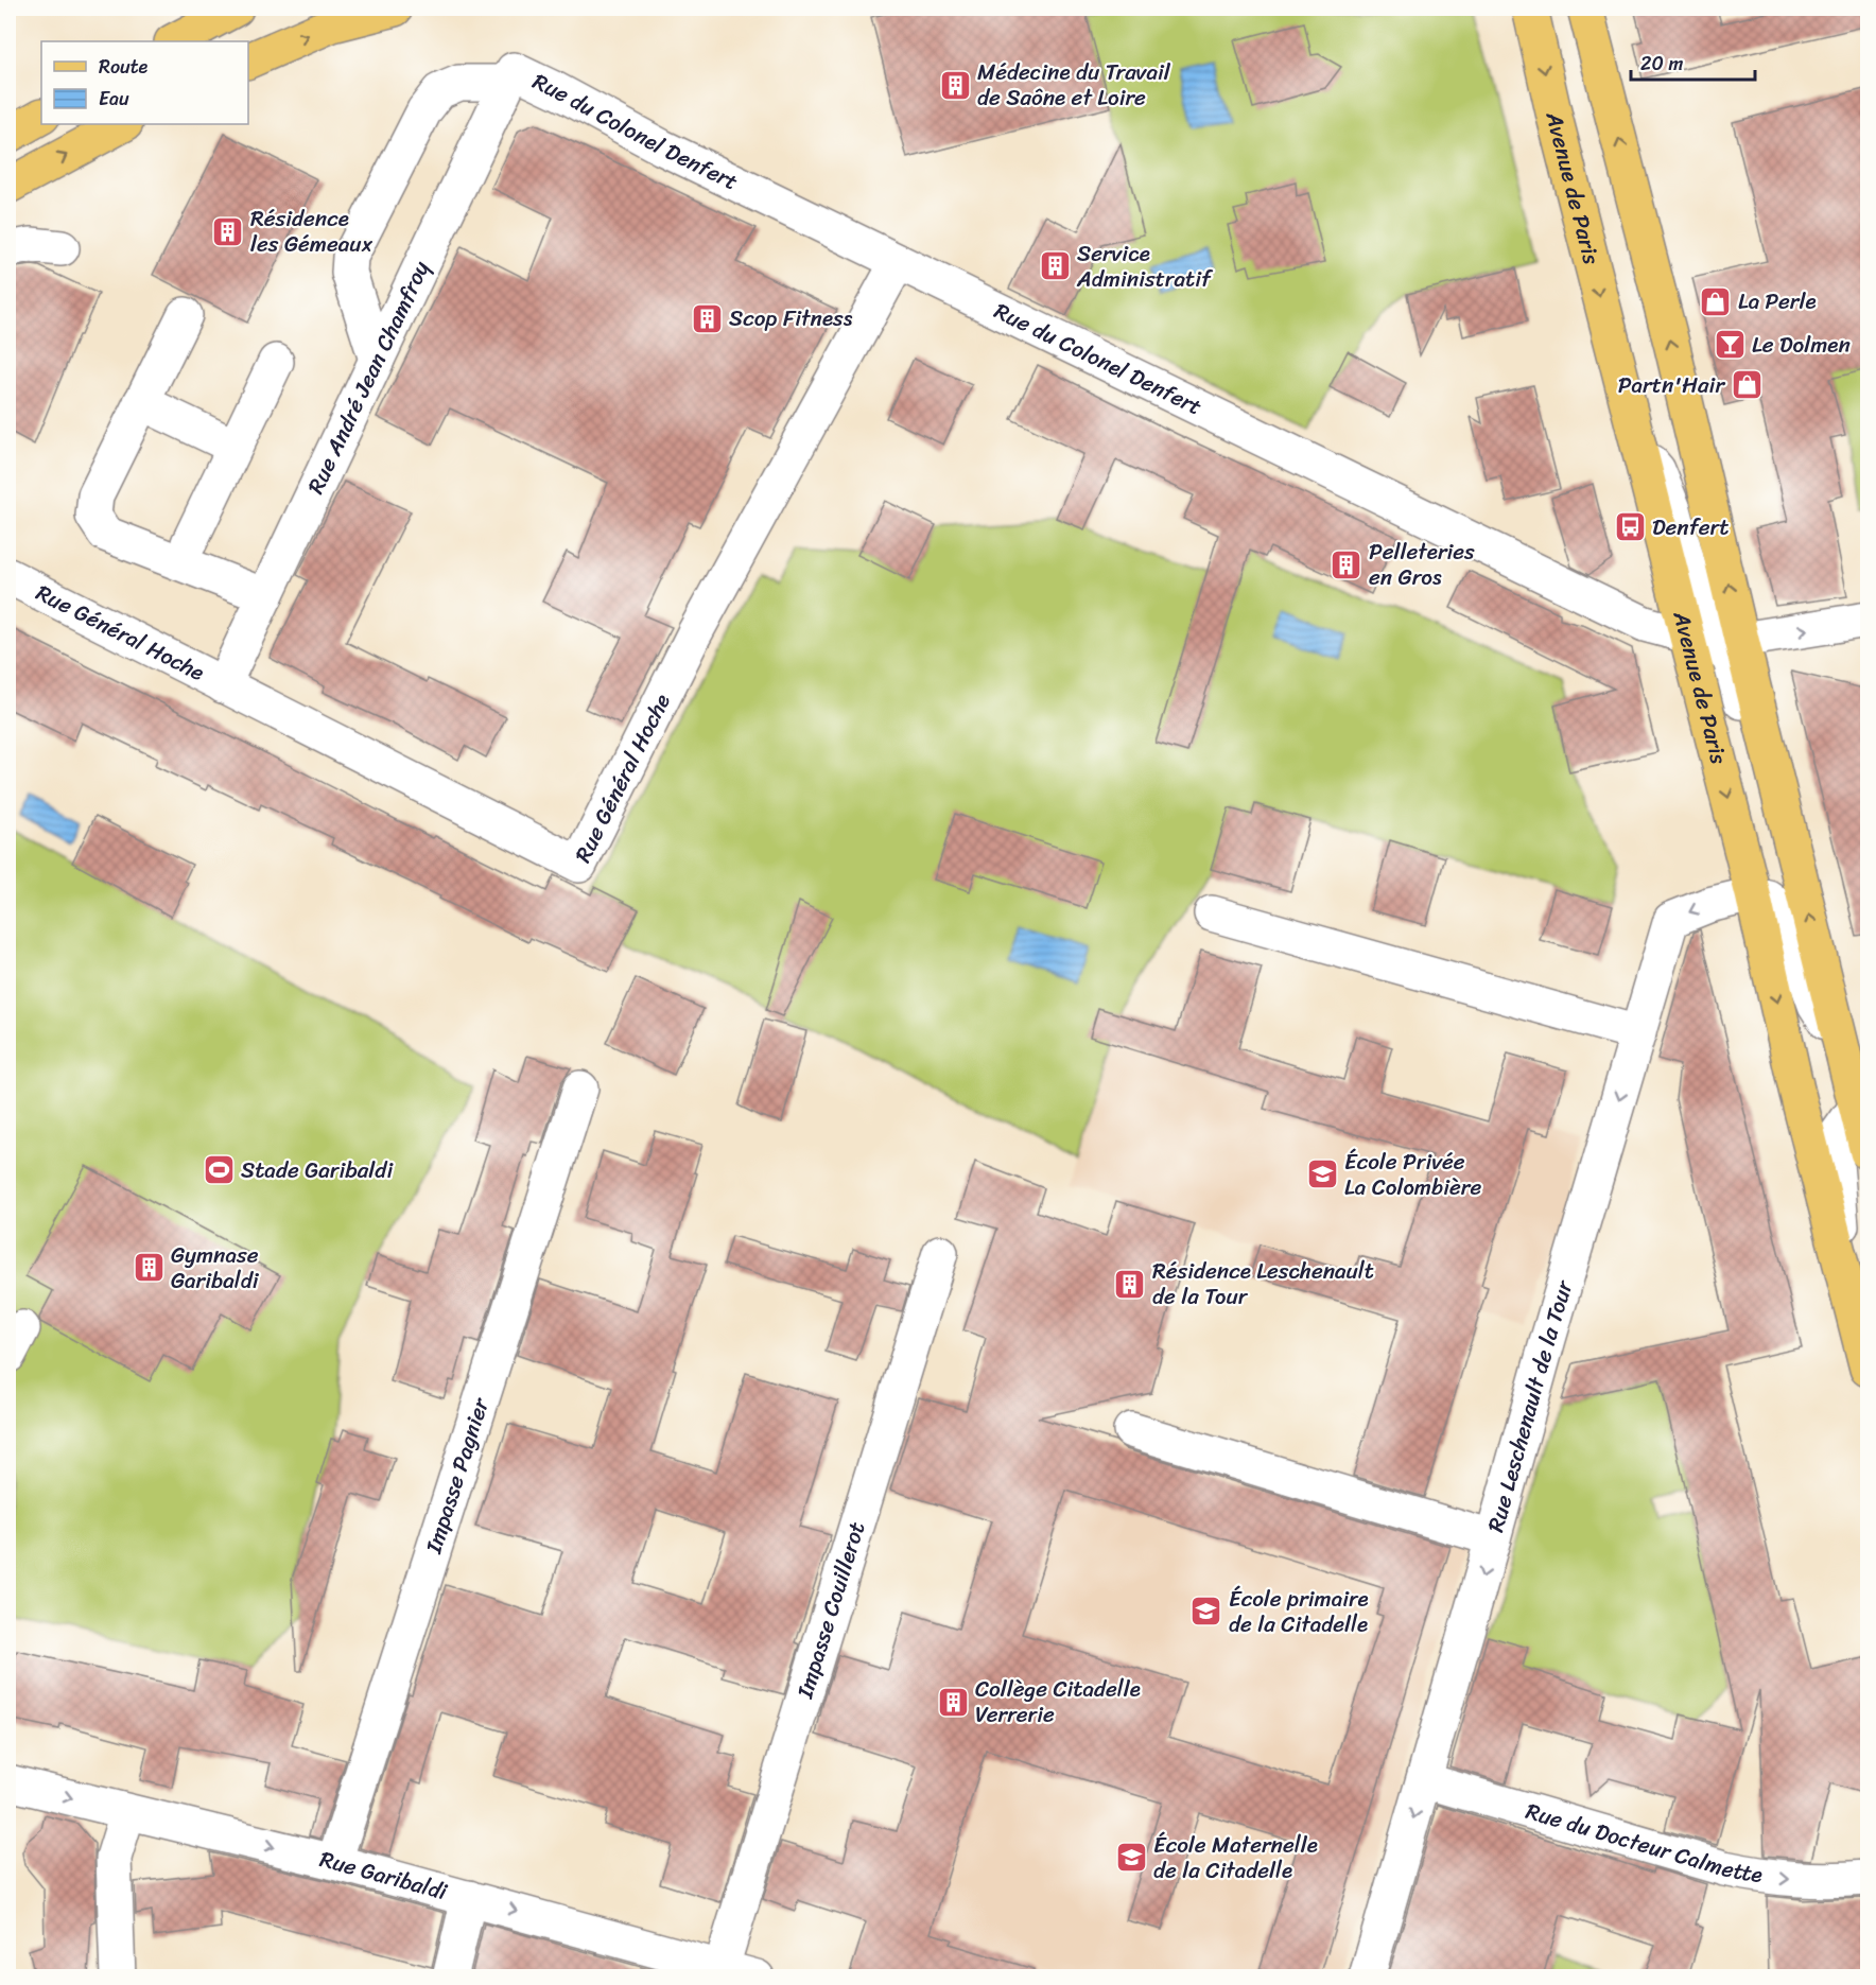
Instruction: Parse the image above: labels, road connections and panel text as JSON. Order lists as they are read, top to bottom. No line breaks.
{"streets":{"main road":["Avenue de Paris"],"street":["Rue du Colonel Denfert","Rue André Jean Chamfroy","Rue Général Hoche","Rue Leschenault de la Tour","Impasse Pagnier","Impasse Couillerot","Rue du Docteur Calmette","Rue Garibaldi"]},"crossings":[["Rue du Colonel Denfert","Avenue de Paris"],["Rue du Colonel Denfert","Rue André Jean Chamfroy"],["Rue du Colonel Denfert","Rue Général Hoche"],["Avenue de Paris","Rue Leschenault de la Tour"],["Rue André Jean Chamfroy","Rue Général Hoche"],["Rue Leschenault de la Tour","Rue du Docteur Calmette"],["Impasse Pagnier","Rue Garibaldi"],["Impasse Couillerot","Rue Garibaldi"]],"one_way":["Rue Leschenault de la Tour","Rue du Docteur Calmette","Rue Garibaldi"],"places":{"building":["Médecine du Travail de Saône et Loire","Résidence les Gémeaux","Service Administratif","Scop Fitness","Pelleteries en Gros","Gymnase Garibaldi","Résidence Leschenault de la Tour","Collège Citadelle Verrerie"],"shop":["La Perle","Partn'Hair"],"bar":["Le Dolmen"],"bus stop":["Denfert"],"sports":["Stade Garibaldi"],"school or university":["École Privée La Colombière","École primaire de la Citadelle","École Maternelle de la Citadelle"]},"legend":["Route","Eau"],"scale_bar":"20 m"}
